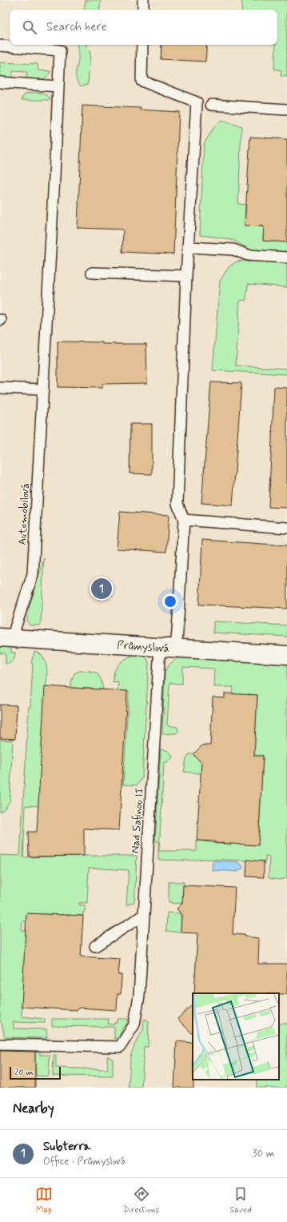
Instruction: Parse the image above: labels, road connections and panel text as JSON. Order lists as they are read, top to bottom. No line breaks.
{"streets":{"street":["Průmyslová"],"lane":["Automobilová","Nad Safinou II"]},"crossings":[["Automobilová","Průmyslová"],["Průmyslová","Nad Safinou II"]],"scale_bar":"20 m","page":{"search":"Search here","pins":"1","scale":"20 m","heading":"Nearby","list":[{"mark":"1","name":"Subterra","note":"Office · Průmyslová","value":"30 m"}],"nav":["Map","Directions","Saved"]}}
